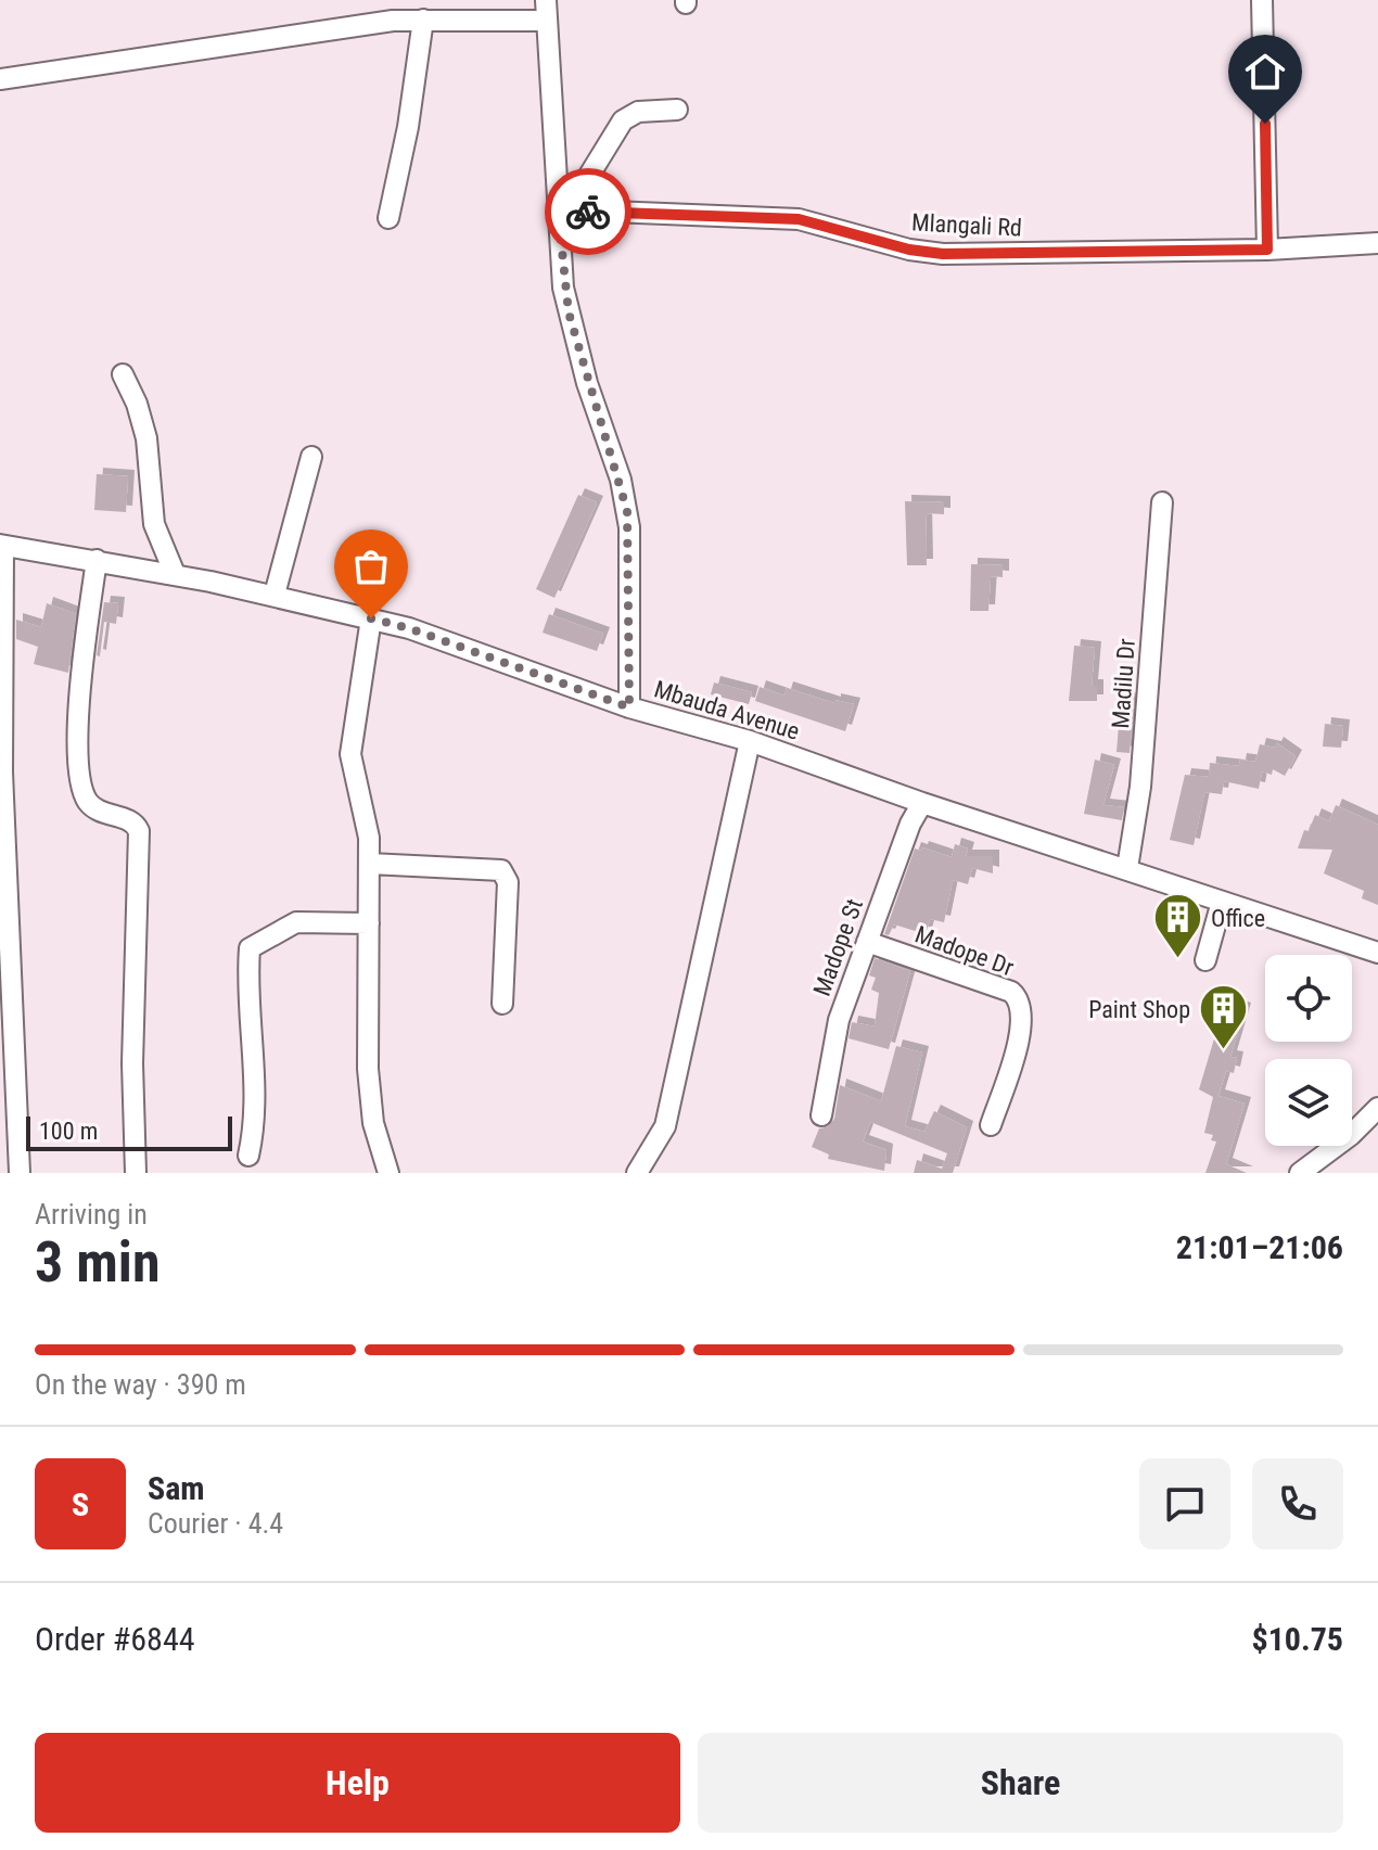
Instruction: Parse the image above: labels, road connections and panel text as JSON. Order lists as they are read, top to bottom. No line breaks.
{"streets":{"street":["Mlangali Rd","Madilu Dr","Mbauda Avenue","Madope St","Madope Dr"]},"crossings":[["Madilu Dr","Mbauda Avenue"],["Mbauda Avenue","Madope St"],["Madope St","Madope Dr"]],"places":{"building":["Office","Paint Shop"]},"scale_bar":"100 m","page":{"scale":"100 m","heading":["3 min","Arriving in","21:01–21:06"],"panel":["Sam","Courier · 4.4","Order #6844","$10.75"],"bar":"On the way · 390 m","round":"S","buttons":["Help","Share"]}}
